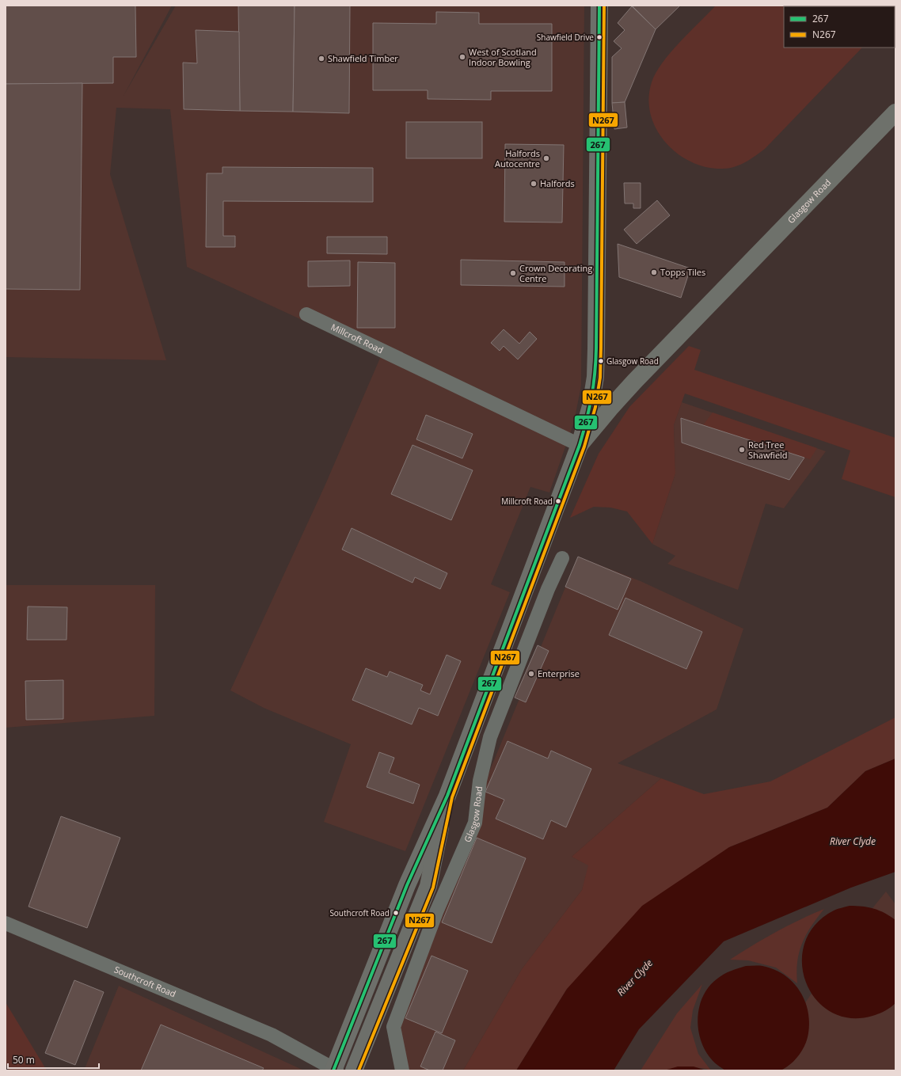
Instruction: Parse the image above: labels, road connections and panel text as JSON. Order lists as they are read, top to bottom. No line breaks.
{"streets":{"main road":["Glasgow Road"],"street":["Millcroft Road","Southcroft Road"]},"crossings":[["Glasgow Road","Millcroft Road"],["Glasgow Road","Southcroft Road"]],"water":["River Clyde"],"places":["Shawfield Drive","West of Scotland Indoor Bowling","Shawfield Timber","Halfords Autocentre","Halfords","Topps Tiles","Crown Decorating Centre","Glasgow Road","Red Tree Shawfield","Millcroft Road","Enterprise","Southcroft Road"],"lines":["transit line 267","transit line N267"],"legend":["267","N267"],"scale_bar":"50 m"}
